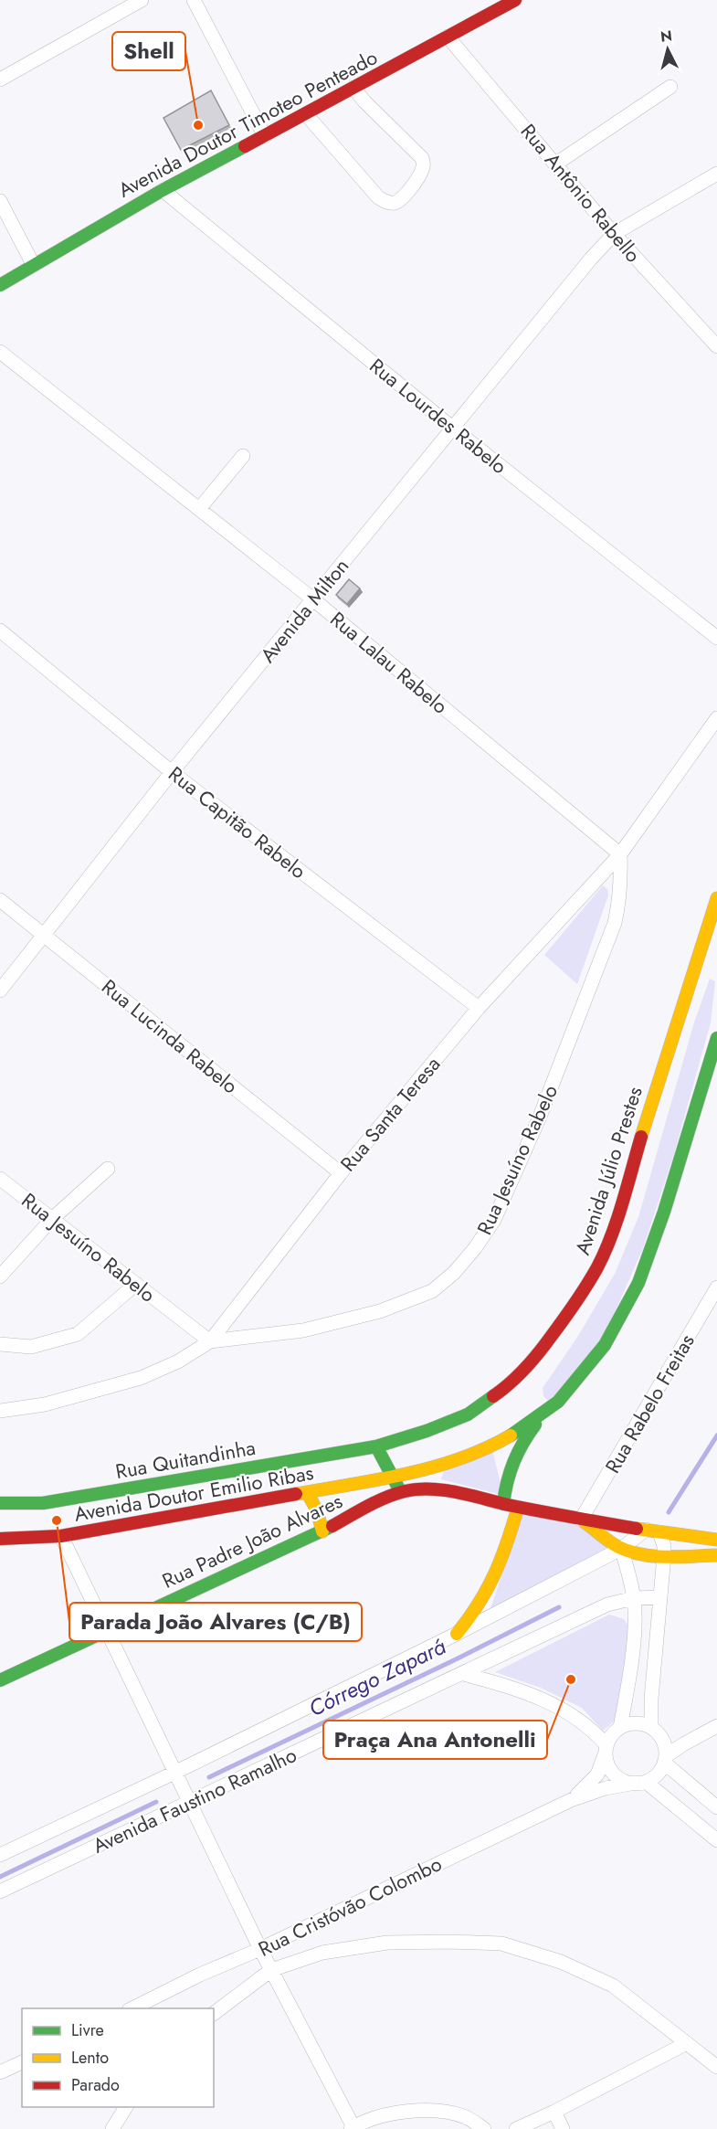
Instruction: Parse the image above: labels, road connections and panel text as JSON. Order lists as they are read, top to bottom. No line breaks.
{"streets":{"main road":["Avenida Doutor Timoteo Penteado","Avenida Júlio Prestes","Rua Quitandinha","Avenida Doutor Emilio Ribas","Rua Padre João Alvares"],"street":["Rua Antônio Rabello","Rua Lourdes Rabelo","Avenida Milton","Rua Lalau Rabelo","Rua Capitão Rabelo","Rua Lucinda Rabelo","Rua Santa Teresa","Rua Jesuíno Rabelo","Rua Rabelo Freitas","Avenida Faustino Ramalho","Rua Cristóvão Colombo"]},"crossings":[["Avenida Doutor Timoteo Penteado","Rua Antônio Rabello"],["Avenida Doutor Timoteo Penteado","Rua Lourdes Rabelo"],["Rua Antônio Rabello","Avenida Milton"],["Rua Lourdes Rabelo","Avenida Milton"],["Avenida Milton","Rua Lalau Rabelo"],["Avenida Milton","Rua Capitão Rabelo"],["Avenida Milton","Rua Lucinda Rabelo"],["Rua Lalau Rabelo","Rua Santa Teresa"],["Rua Lalau Rabelo","Rua Jesuíno Rabelo"],["Rua Capitão Rabelo","Rua Santa Teresa"],["Rua Lucinda Rabelo","Rua Santa Teresa"],["Rua Santa Teresa","Rua Jesuíno Rabelo"],["Avenida Júlio Prestes","Rua Quitandinha"]],"water":["Córrego Zapará"],"places":["Shell","Parada João Alvares (C/B)","Praça Ana Antonelli"],"legend":["Livre","Lento","Parado"],"north":"top"}
